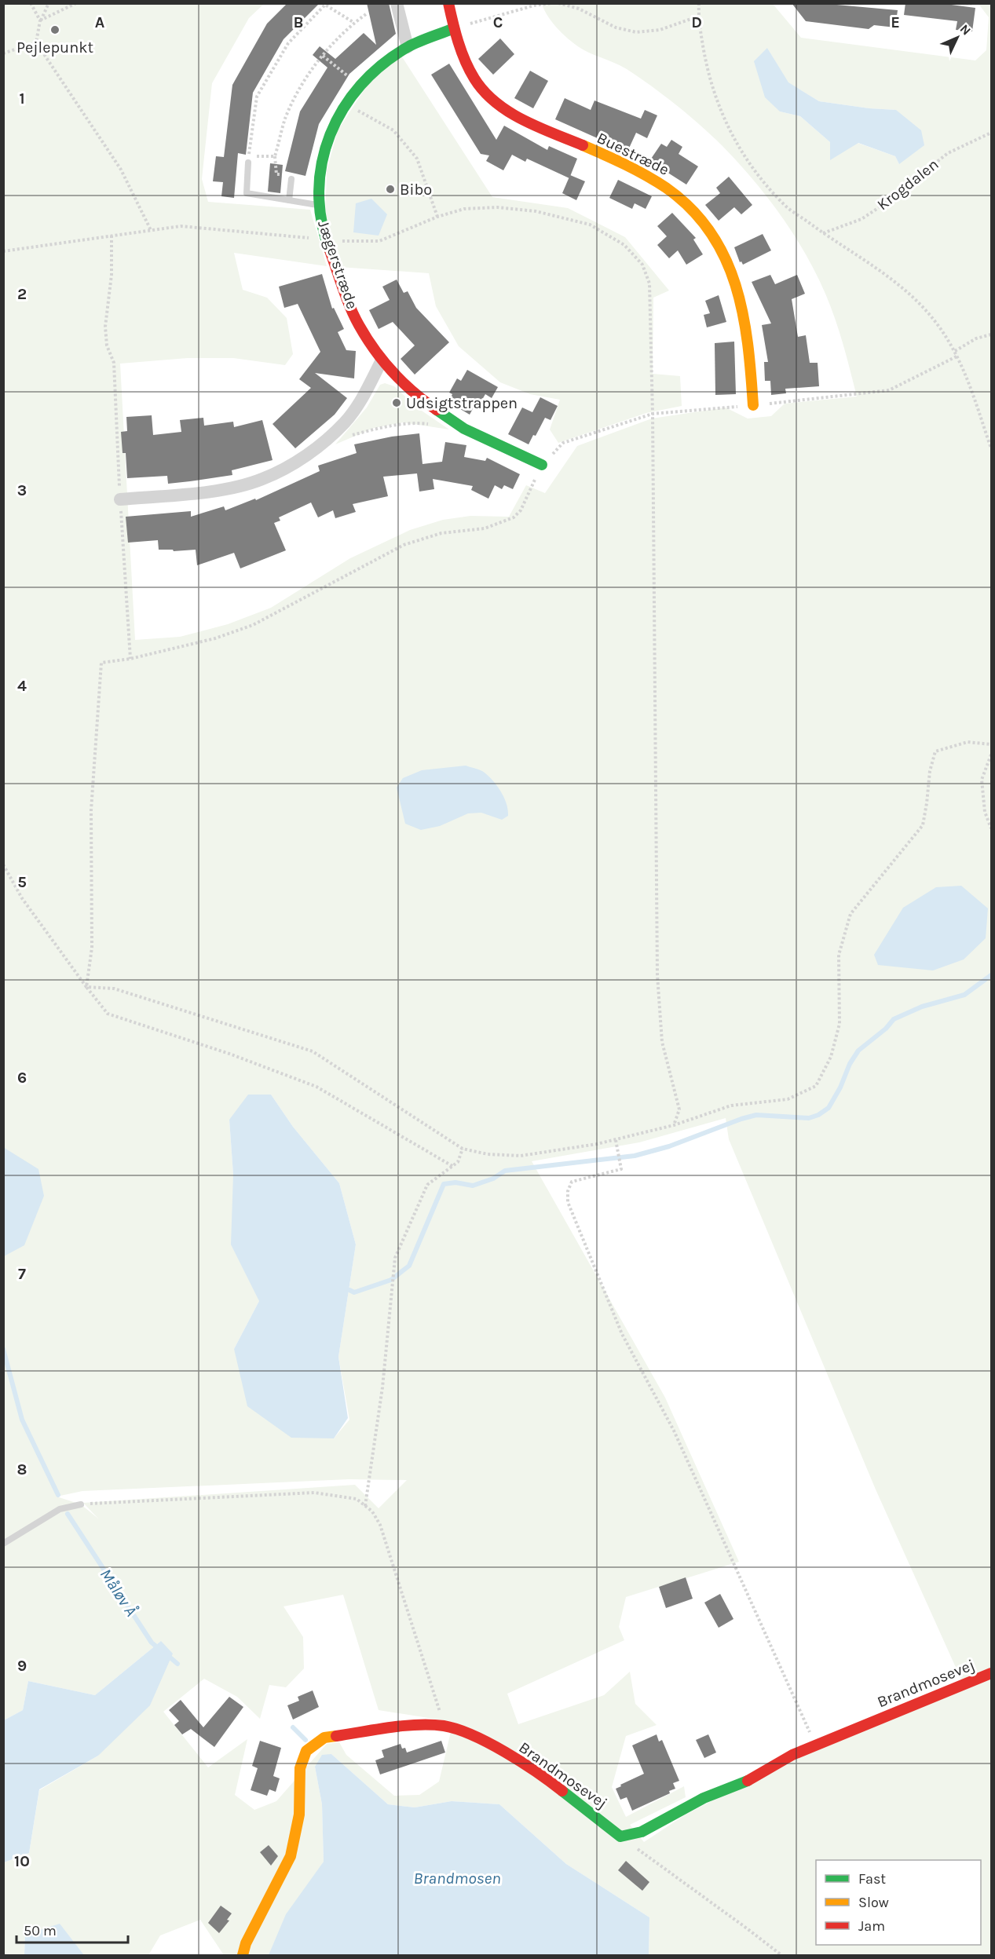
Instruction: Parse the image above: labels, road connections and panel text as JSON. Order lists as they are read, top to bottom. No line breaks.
{"streets":{"street":["Buestræde","Jægerstræde","Brandmosevej"],"path":["Krogdalen"]},"crossings":[["Buestræde","Jægerstræde"]],"water":["Måløv Å","Brandmosen"],"places":["Pejlepunkt","Bibo","Udsigtstrappen"],"legend":["Fast","Slow","Jam"],"scale_bar":"50 m","north":"top right","grid":{"columns":["A","B","C","D","E"],"rows":["1","2","3","4","5","6","7","8","9","10"]}}
